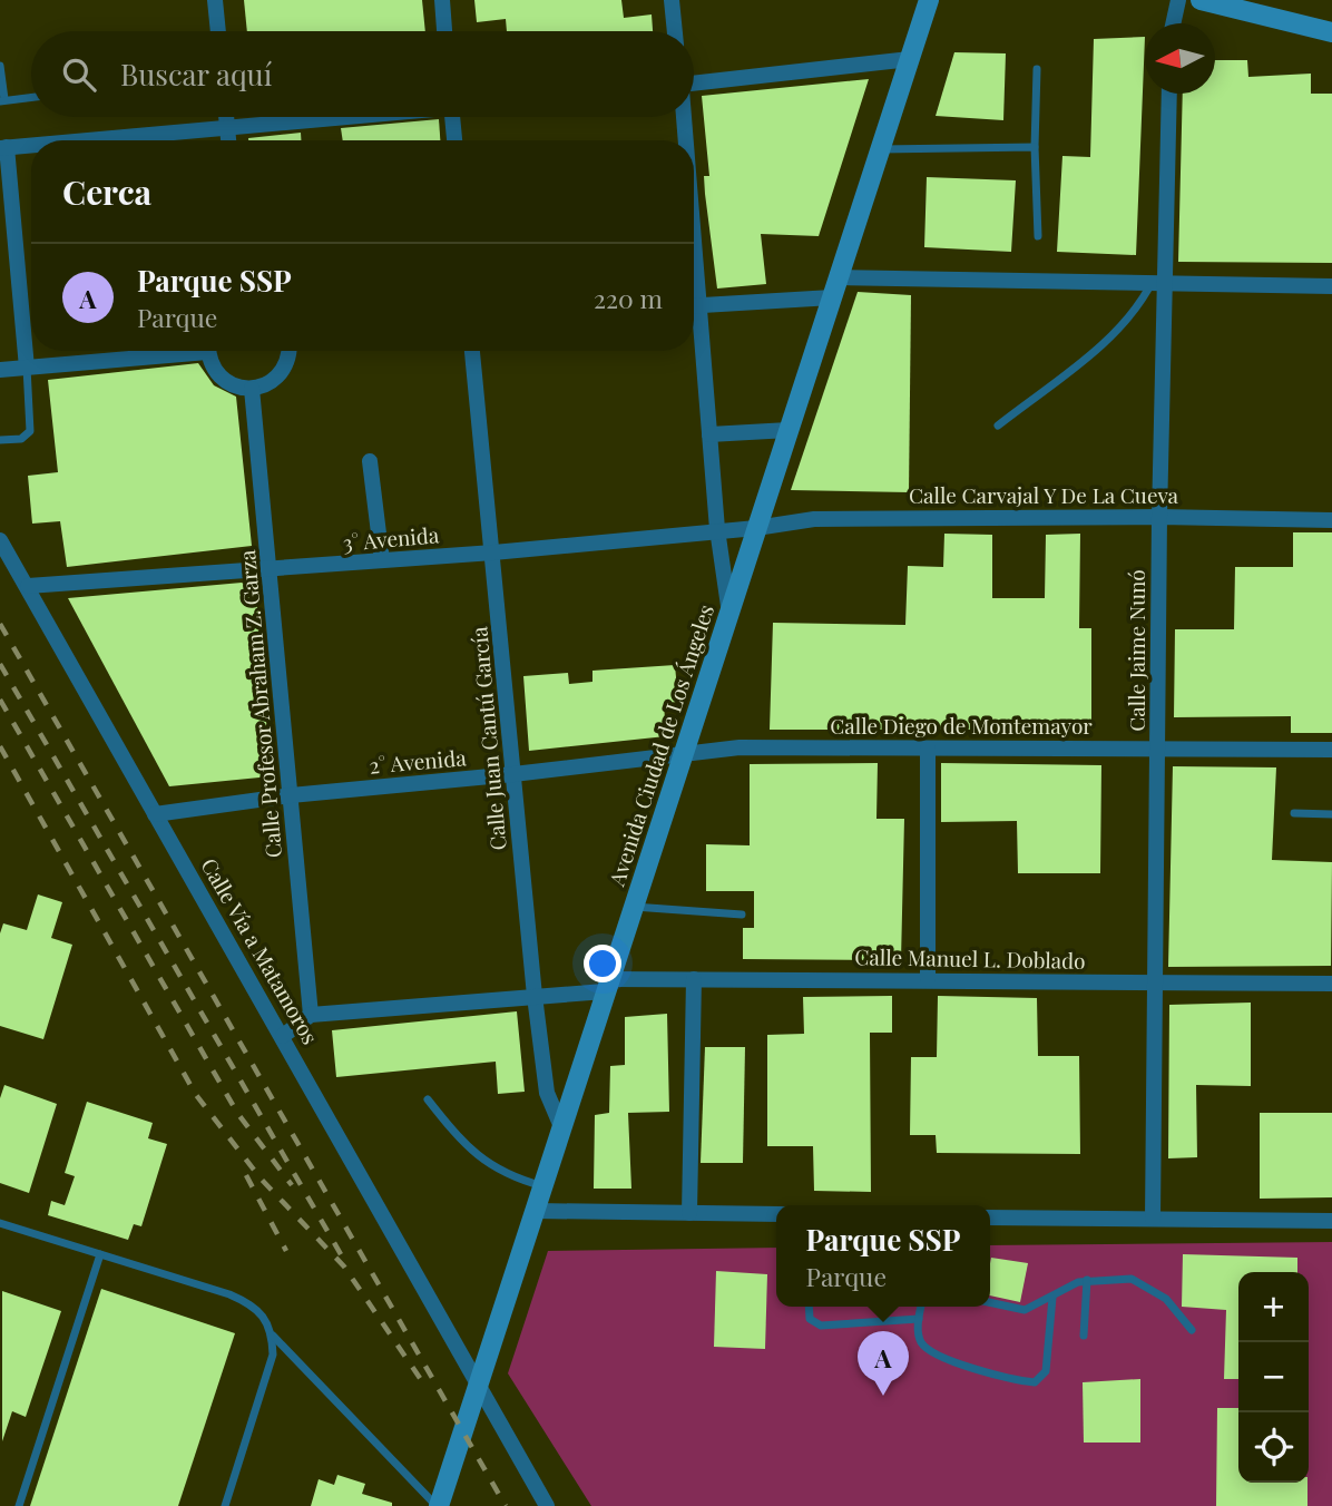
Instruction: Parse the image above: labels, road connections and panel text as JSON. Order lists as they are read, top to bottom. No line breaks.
{"streets":{"street":["Calle Carvajal Y De La Cueva","3° Avenida","Calle Jaime Nunó","Calle Profesor Abraham Z. Garza","Calle Diego de Montemayor","Calle Juan Cantú García","Avenida Ciudad de Los Ángeles","2° Avenida","Calle Vía a Matamoros","Calle Manuel L. Doblado"]},"crossings":[["Calle Carvajal Y De La Cueva","3° Avenida"],["Calle Carvajal Y De La Cueva","Calle Jaime Nunó"],["Calle Carvajal Y De La Cueva","Avenida Ciudad de Los Ángeles"],["3° Avenida","Calle Profesor Abraham Z. Garza"],["3° Avenida","Calle Juan Cantú García"],["3° Avenida","Avenida Ciudad de Los Ángeles"],["3° Avenida","Calle Vía a Matamoros"],["Calle Jaime Nunó","Calle Diego de Montemayor"],["Calle Jaime Nunó","Calle Manuel L. Doblado"],["Calle Profesor Abraham Z. Garza","2° Avenida"],["Calle Profesor Abraham Z. Garza","Calle Manuel L. Doblado"],["Calle Diego de Montemayor","Avenida Ciudad de Los Ángeles"],["Calle Diego de Montemayor","2° Avenida"],["Calle Juan Cantú García","Avenida Ciudad de Los Ángeles"],["Calle Juan Cantú García","2° Avenida"],["Calle Juan Cantú García","Calle Manuel L. Doblado"],["Avenida Ciudad de Los Ángeles","2° Avenida"],["Avenida Ciudad de Los Ángeles","Calle Vía a Matamoros"],["Avenida Ciudad de Los Ángeles","Calle Manuel L. Doblado"],["2° Avenida","Calle Vía a Matamoros"]],"north":"left","page":{"search":"Buscar aquí","heading":"Cerca","list":[{"mark":"A","name":"Parque SSP","note":"Parque","value":"220 m"}],"popup":["Parque SSP","Parque"],"map_buttons":["+","−"],"pins":"A"}}
